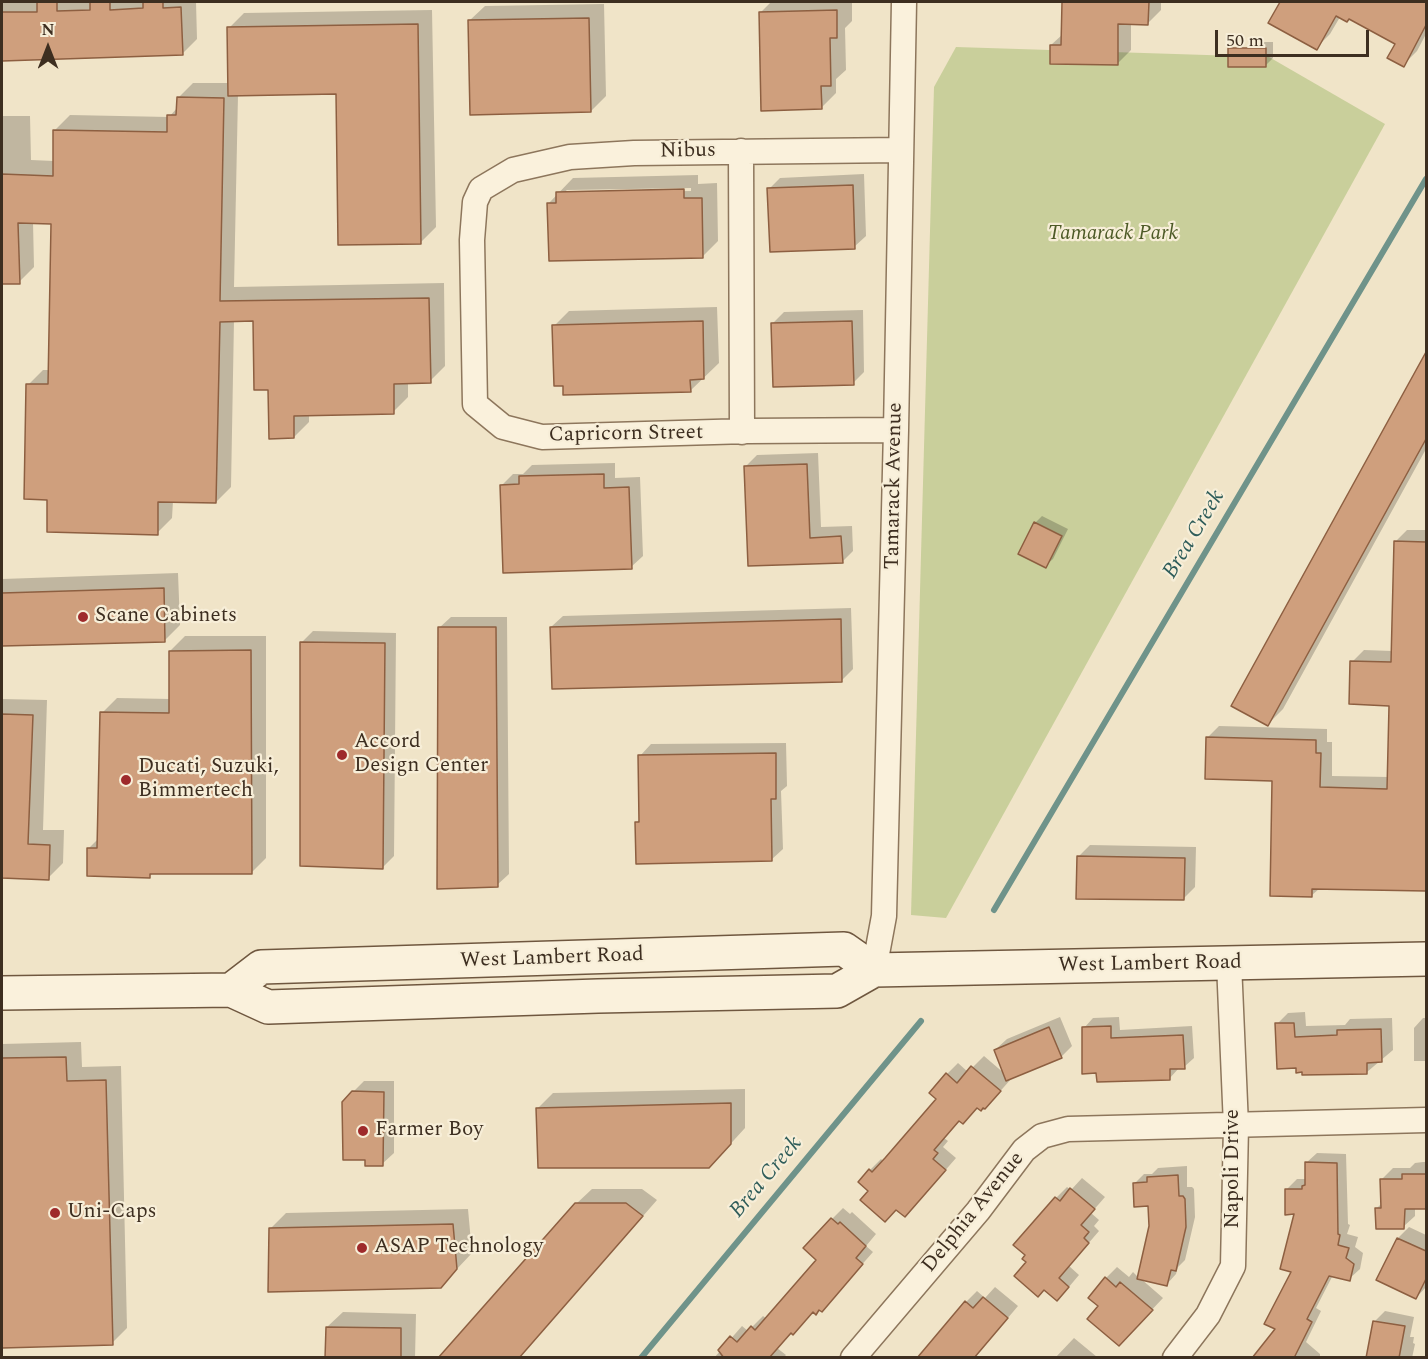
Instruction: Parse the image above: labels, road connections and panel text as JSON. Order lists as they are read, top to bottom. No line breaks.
{"streets":{"main road":["West Lambert Road"],"street":["Nibus","Capricorn Street","Tamarack Avenue","Napoli Drive","Delphia Avenue"]},"crossings":[["Nibus","Capricorn Street"],["Nibus","Tamarack Avenue"],["Capricorn Street","Tamarack Avenue"],["Tamarack Avenue","West Lambert Road"],["West Lambert Road","Napoli Drive"],["Napoli Drive","Delphia Avenue"]],"water":["Brea Creek"],"parks":["Tamarack Park"],"places":["Scane Cabinets","Accord Design Center","Ducati, Suzuki, Bimmertech","Farmer Boy","Uni-Caps","ASAP Technology"],"scale_bar":"50 m","north":"top"}
